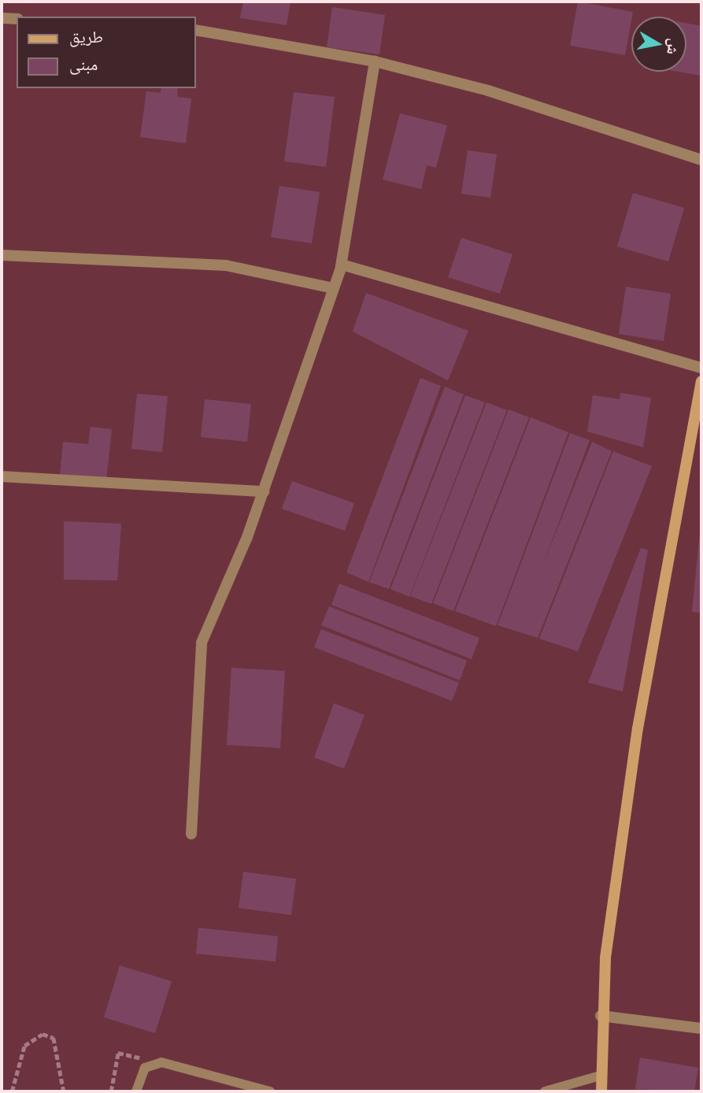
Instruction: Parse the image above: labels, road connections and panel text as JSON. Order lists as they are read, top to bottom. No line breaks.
{"legend":["طريق","مبنى"],"north":"right"}
